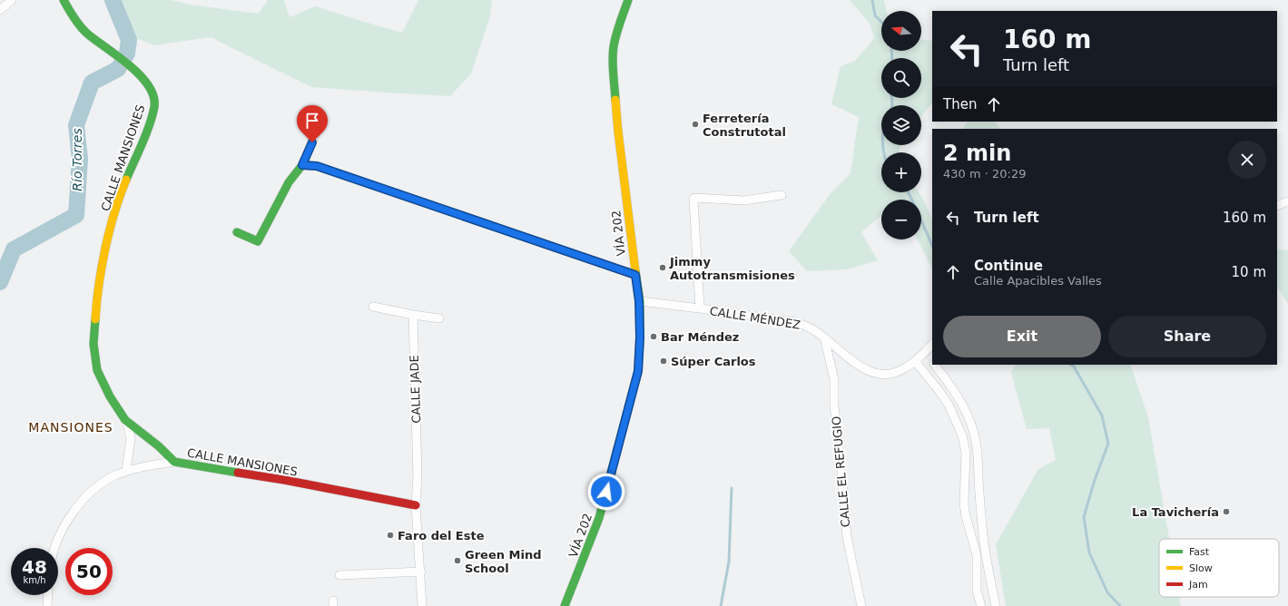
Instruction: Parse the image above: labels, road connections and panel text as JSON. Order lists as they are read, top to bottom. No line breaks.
{"streets":{"street":["CALLE MANSIONES","VÍA 202","CALLE MÉNDEZ","CALLE JADE","CALLE EL REFUGIO"]},"crossings":[["CALLE MANSIONES","CALLE JADE"],["VÍA 202","CALLE MÉNDEZ"],["CALLE MÉNDEZ","CALLE EL REFUGIO"]],"districts":["MANSIONES"],"water":["Río Torres"],"places":["Ferretería Construtotal","Jimmy Autotransmisiones","Bar Méndez","Súper Carlos","La Tavichería","Faro del Este","Green Mind School"],"legend":["Fast","Slow","Jam"],"north":"left","page":{"map_buttons":["+","−"],"turn":["160 m","Turn left"],"then":"Then","heading":["2 min","430 m · 20:29"],"list":[{"name":"Turn left","value":"160 m"},{"name":"Continue","note":"Calle Apacibles Valles","value":"10 m"}],"buttons":["Exit","Share"],"speed":"48 km/h","limit":"50"}}
